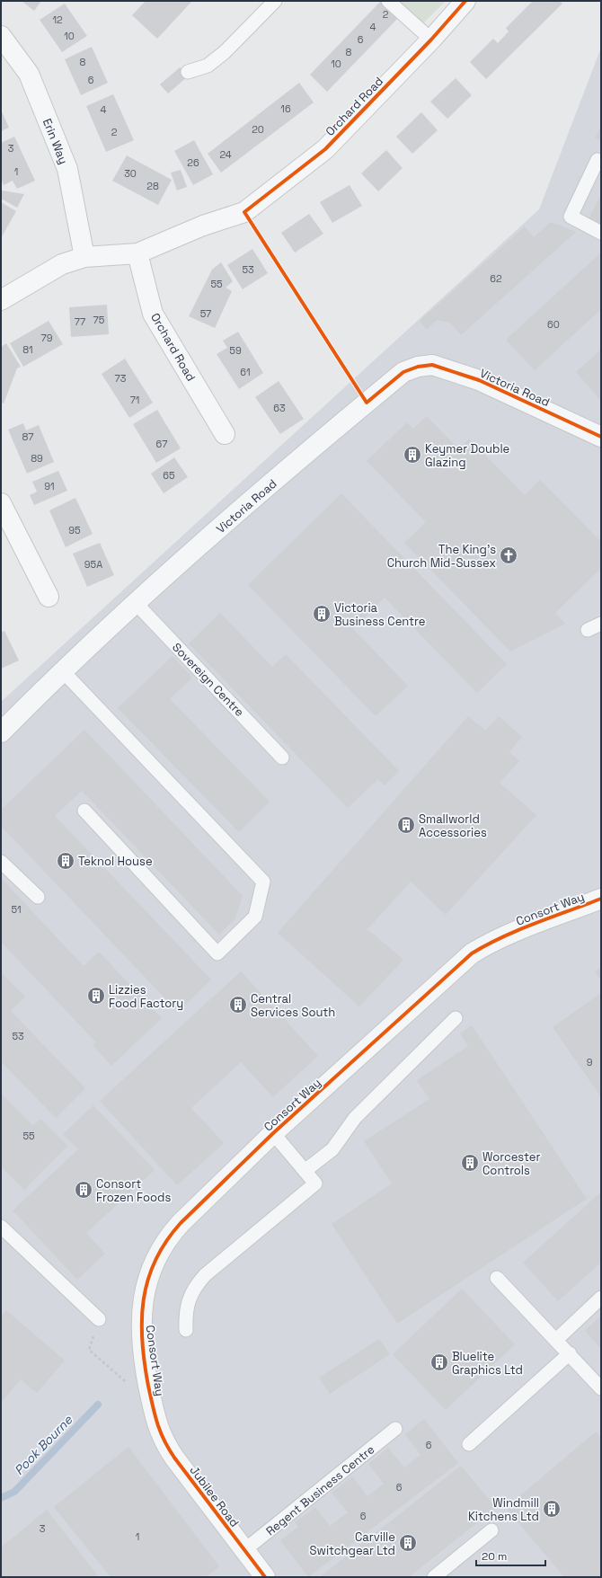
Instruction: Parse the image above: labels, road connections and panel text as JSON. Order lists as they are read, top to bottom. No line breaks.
{"streets":{"street":["Orchard Road","Erin Way","Victoria Road","Consort Way","Jubilee Road"],"lane":["Sovereign Centre","Regent Business Centre"]},"crossings":[["Orchard Road","Erin Way"],["Victoria Road","Sovereign Centre"],["Consort Way","Jubilee Road"],["Regent Business Centre","Jubilee Road"]],"water":["Pook Bourne"],"places":{"building":["Keymer Double Glazing","Victoria Business Centre","Smallworld Accessories","Teknol House","Lizzies Food Factory","Central Services South","Worcester Controls","Consort Frozen Foods","Bluelite Graphics Ltd","Windmill Kitchens Ltd","Carville Switchgear Ltd"],"church":["The King's Church Mid-Sussex"]},"house_numbers":["2","12","4","10","6","8","8","10","6","16","4","20","2","3","24","26","1","30","28","53","62","55","57","75","77","60","79","81","59","61","73","71","63","87","67","89","65","91","95","95A","51","53","9","55","6","6","6","3","1"],"scale_bar":"20 m"}
